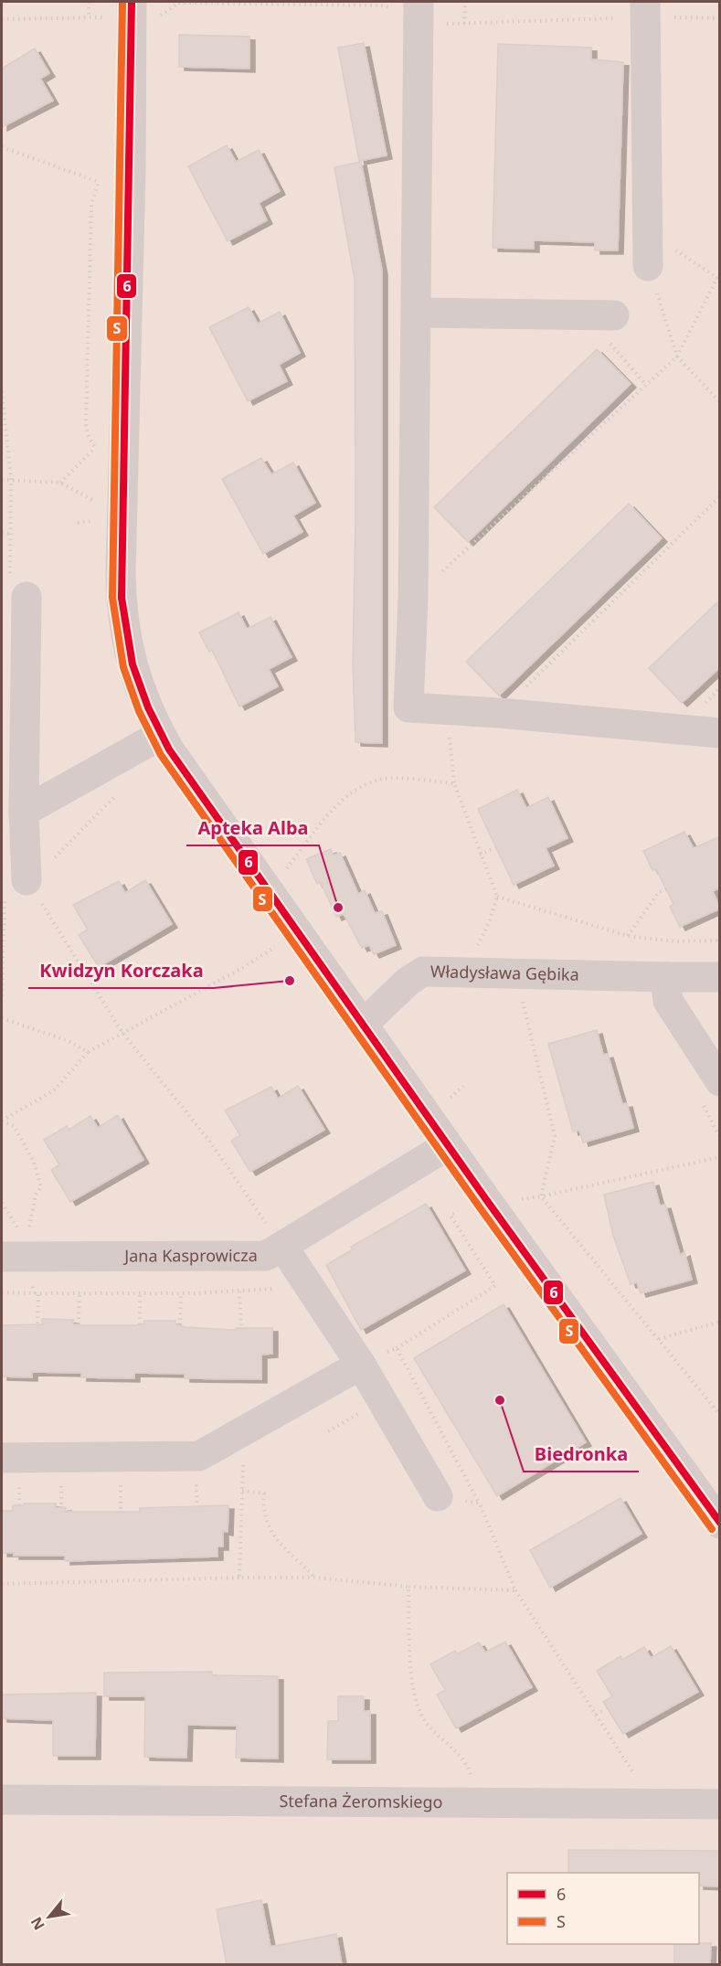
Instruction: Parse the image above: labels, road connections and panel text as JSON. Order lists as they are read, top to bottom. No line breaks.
{"streets":{"street":["Władysława Gębika","Jana Kasprowicza","Stefana Żeromskiego"]},"places":["Apteka Alba","Kwidzyn Korczaka","Biedronka"],"lines":["transit line 6","transit line S"],"legend":["6","S"],"north":"bottom left"}
